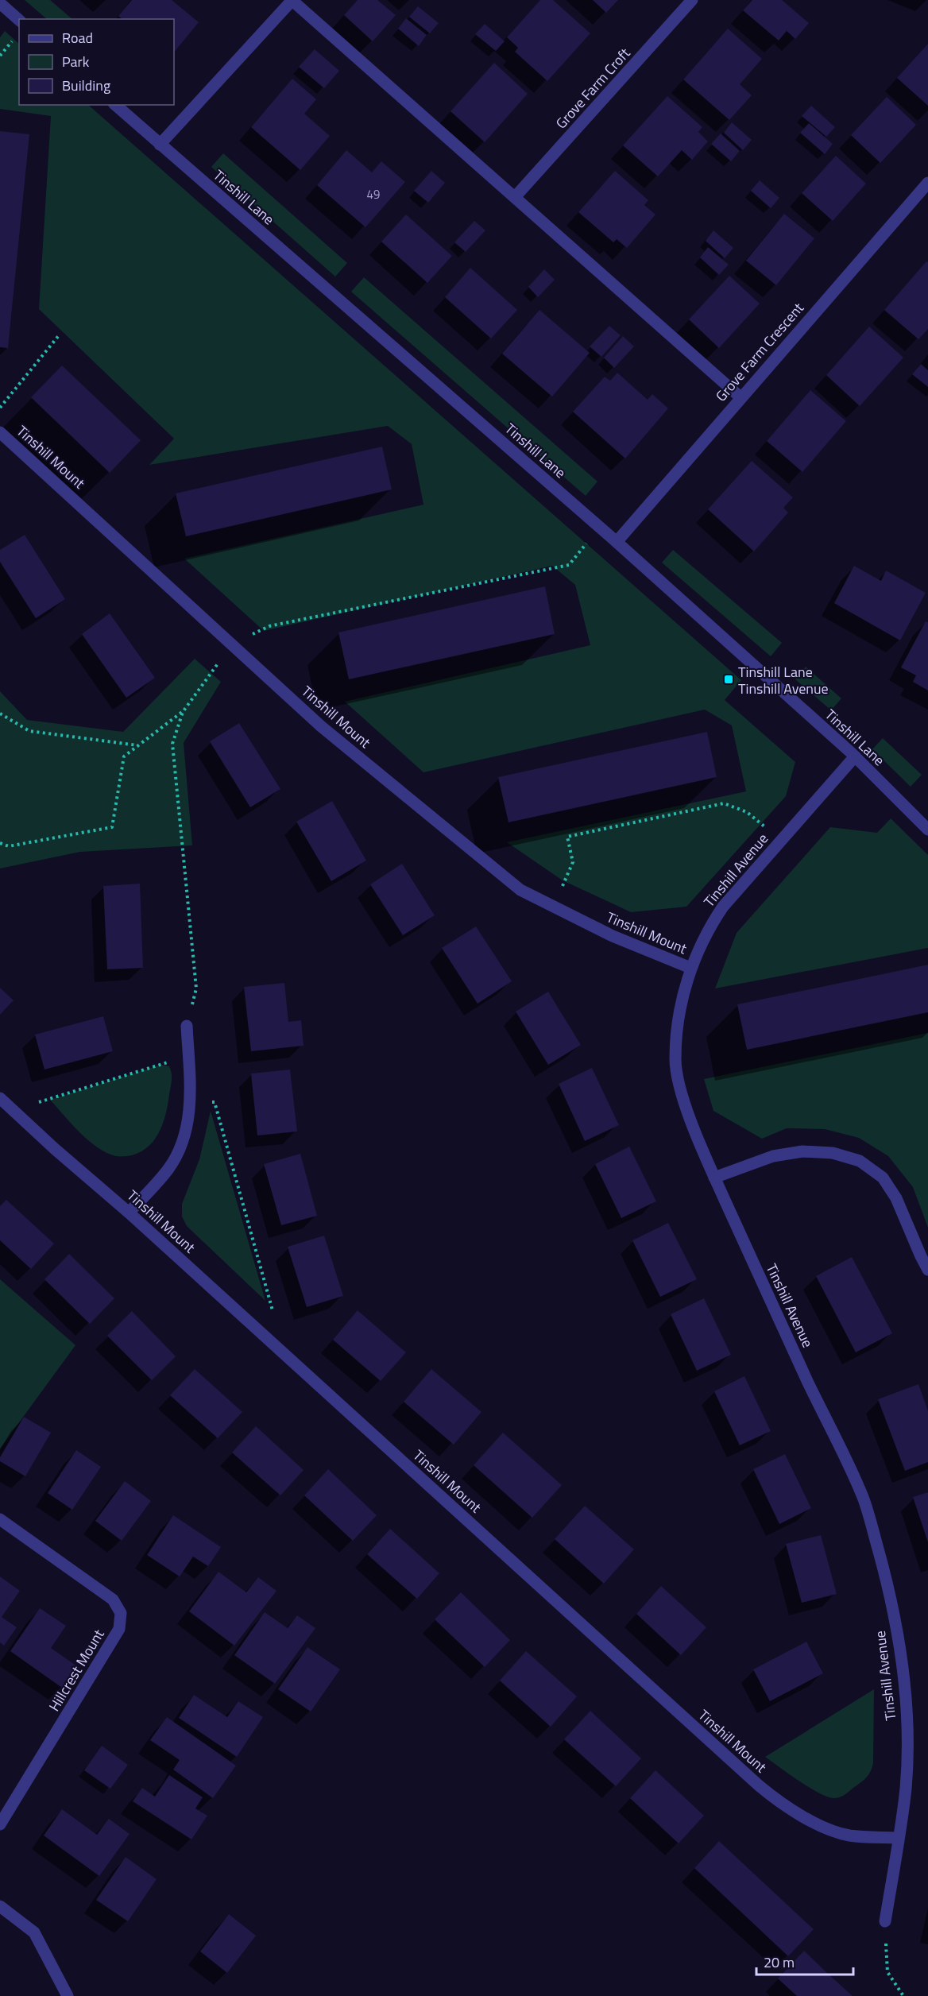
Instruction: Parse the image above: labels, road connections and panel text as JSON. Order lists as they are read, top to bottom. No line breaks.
{"streets":{"street":["Grove Farm Croft","Tinshill Lane","Grove Farm Crescent","Tinshill Mount","Tinshill Avenue","Hillcrest Mount"]},"crossings":[["Tinshill Lane","Grove Farm Crescent"],["Tinshill Lane","Tinshill Avenue"],["Tinshill Mount","Tinshill Avenue"]],"places":{"transit":["Tinshill Lane Tinshill Avenue"]},"house_numbers":["49"],"legend":["Road","Park","Building"],"scale_bar":"20 m"}
